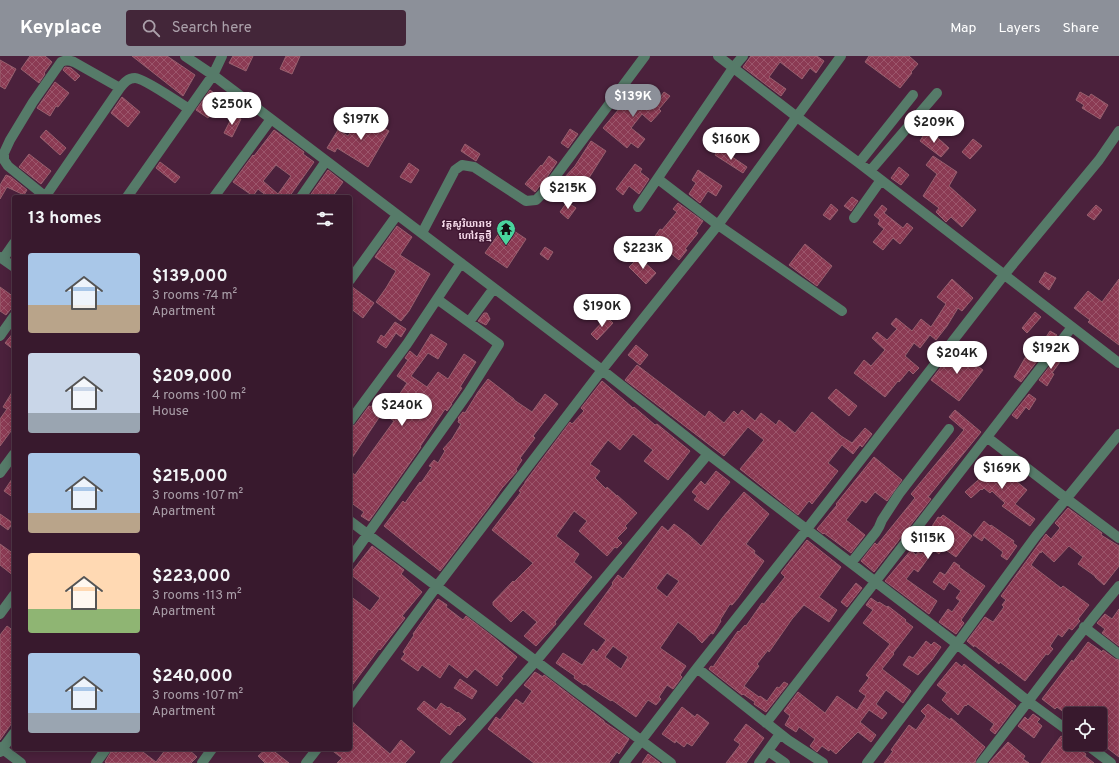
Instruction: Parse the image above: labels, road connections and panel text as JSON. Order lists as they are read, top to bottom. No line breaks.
{"places":{"temple":["វត្តសូរិយារាម ហៅវត្តថ្មី"]},"page":{"header":"Keyplace","search":"Search here","nav":["Map","Layers","Share"],"price":["$139K","$250K","$197K","$209K","$160K","$215K","$223K","$190K","$192K","$204K","$240K","$169K","$115K"],"heading":"13 homes","list":[{"name":"$139,000","note":"3 rooms · 74 m² · Apartment"},{"name":"$209,000","note":"4 rooms · 100 m² · House"},{"name":"$215,000","note":"3 rooms · 107 m² · Apartment"},{"name":"$223,000","note":"3 rooms · 113 m² · Apartment"},{"name":"$240,000","note":"3 rooms · 107 m² · Apartment"}]}}
